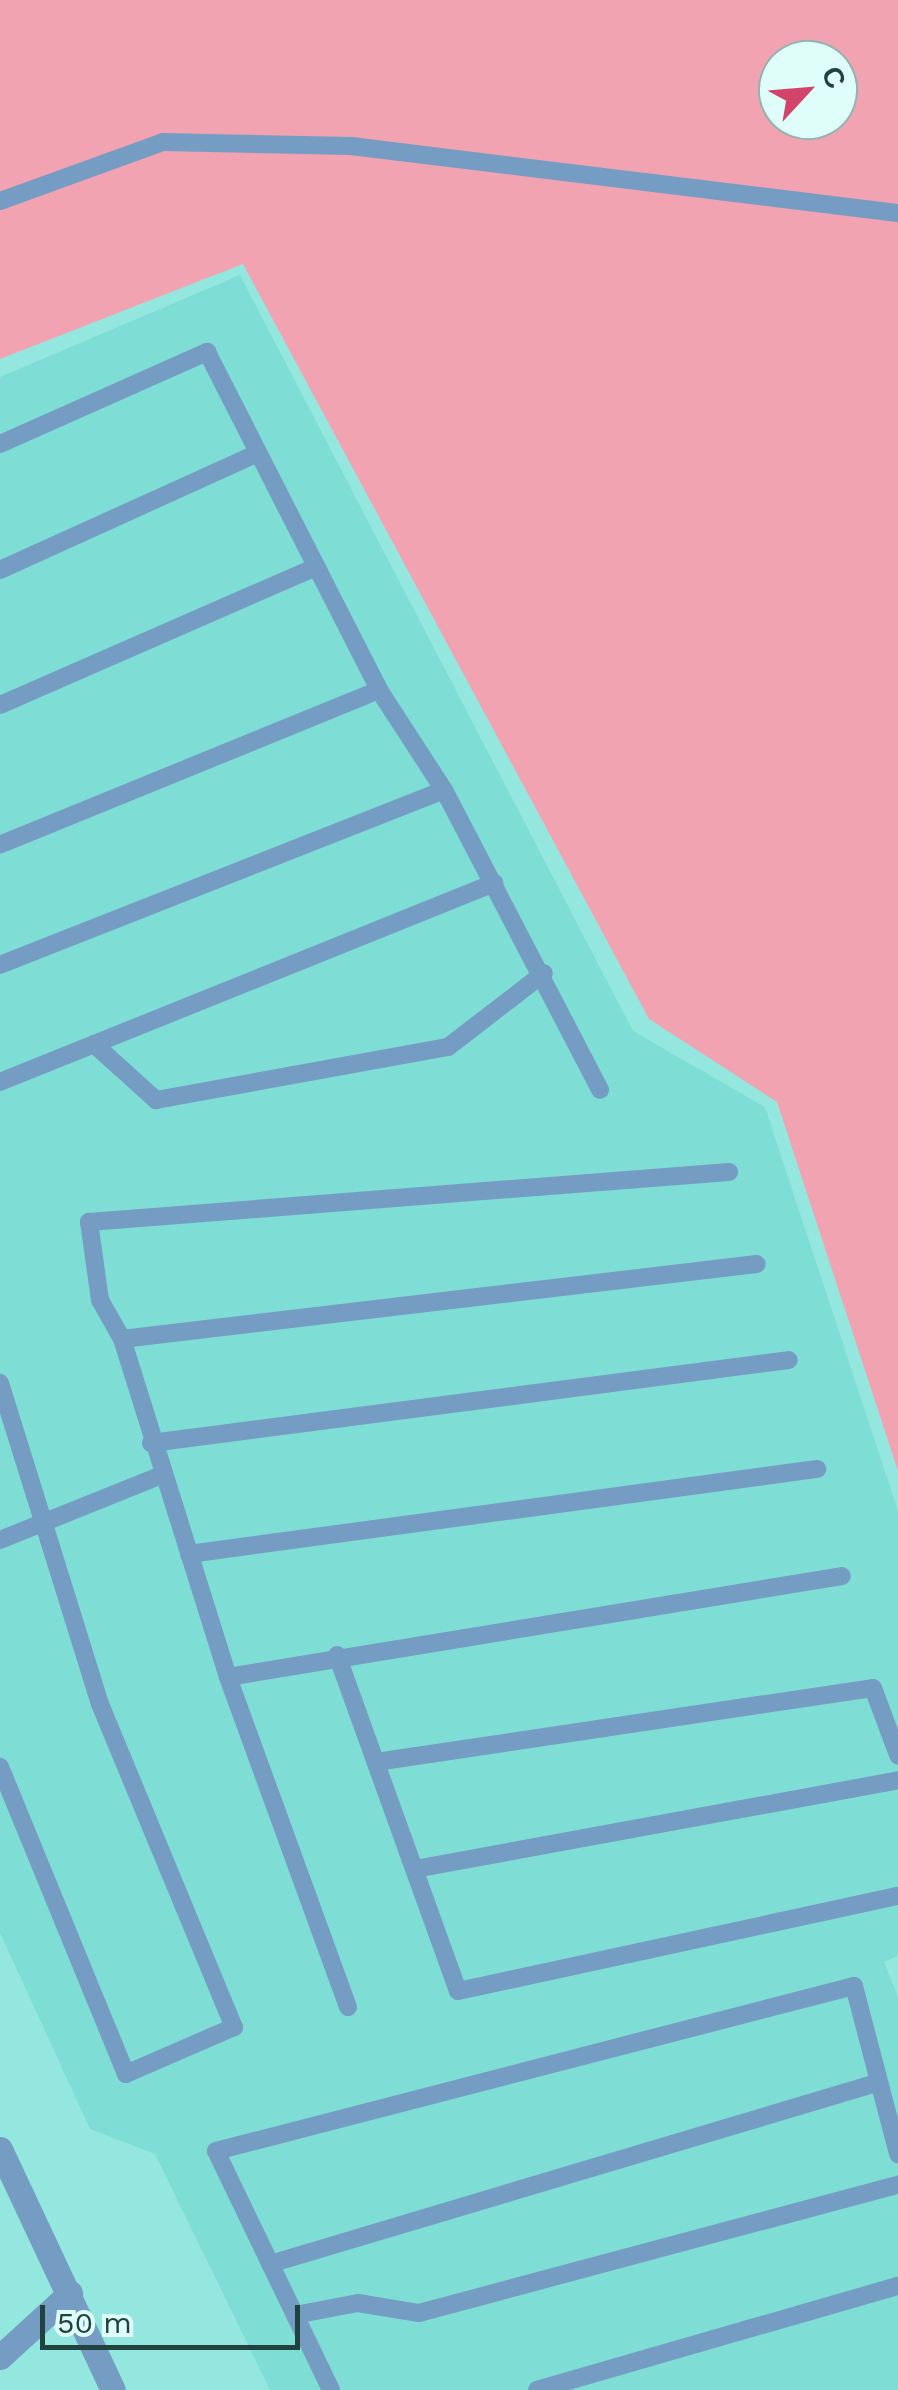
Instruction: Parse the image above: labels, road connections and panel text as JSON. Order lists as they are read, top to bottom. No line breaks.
{"scale_bar":"50 m","north":"top right"}
